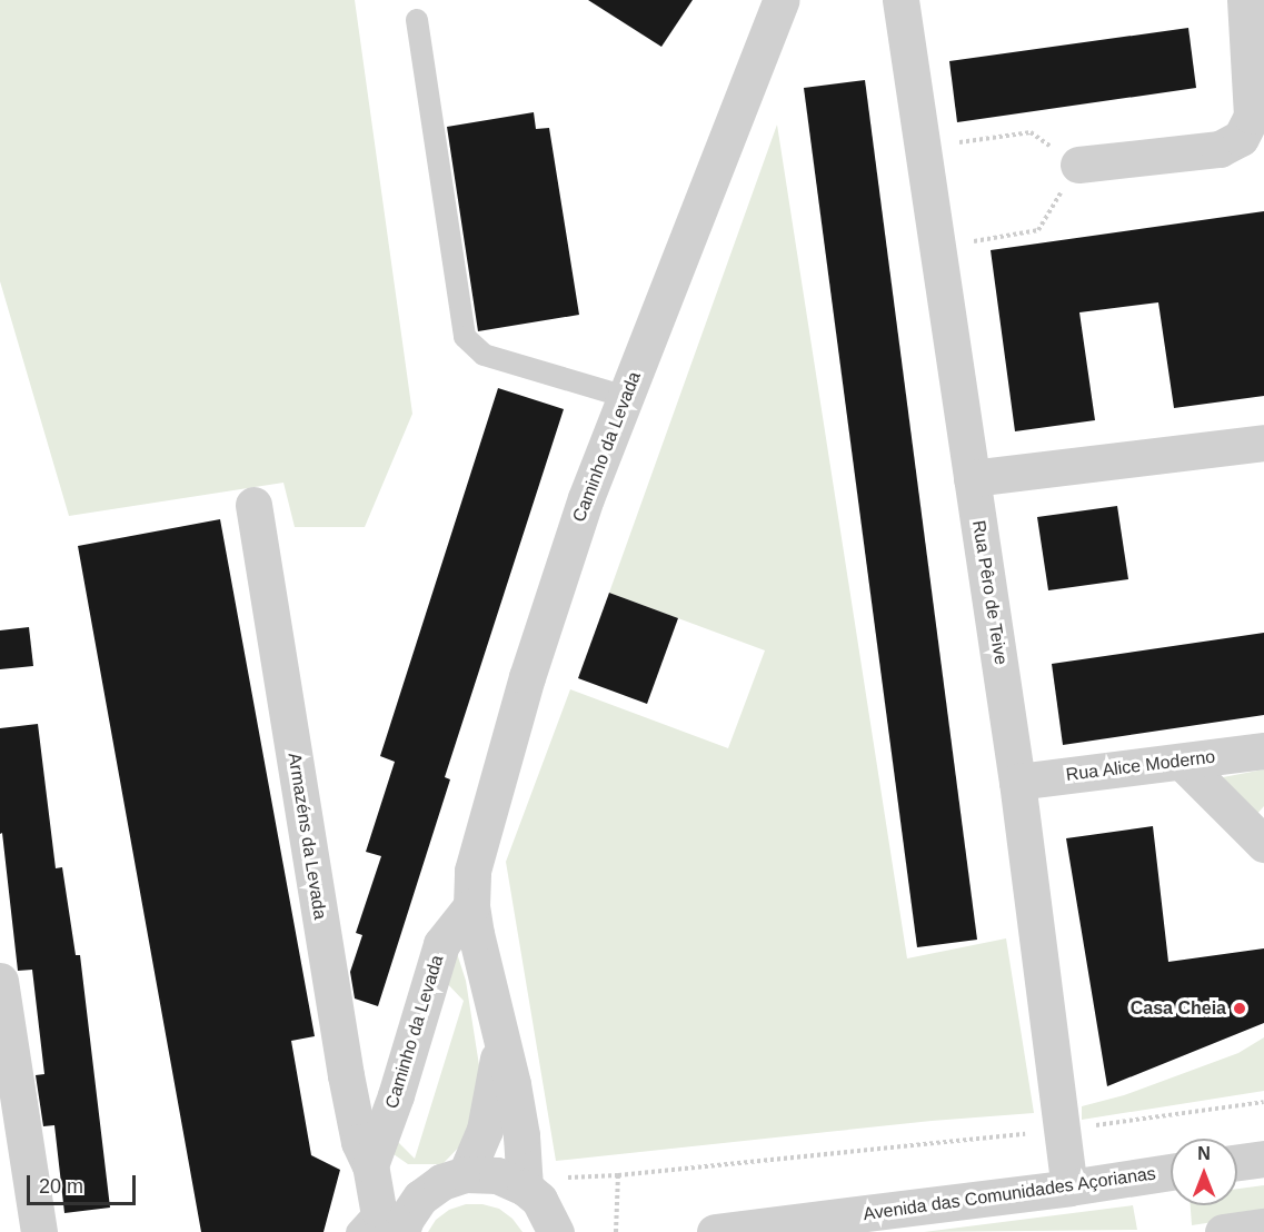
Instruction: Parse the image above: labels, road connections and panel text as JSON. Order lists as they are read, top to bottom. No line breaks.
{"streets":{"street":["Caminho da Levada","Rua Pêro de Teive","Rua Alice Moderno","Armazéns da Levada","Avenida das Comunidades Açorianas"]},"crossings":[["Caminho da Levada","Armazéns da Levada"],["Rua Pêro de Teive","Rua Alice Moderno"],["Rua Pêro de Teive","Avenida das Comunidades Açorianas"]],"places":["Casa Cheia"],"scale_bar":"20 m","north":"top"}
